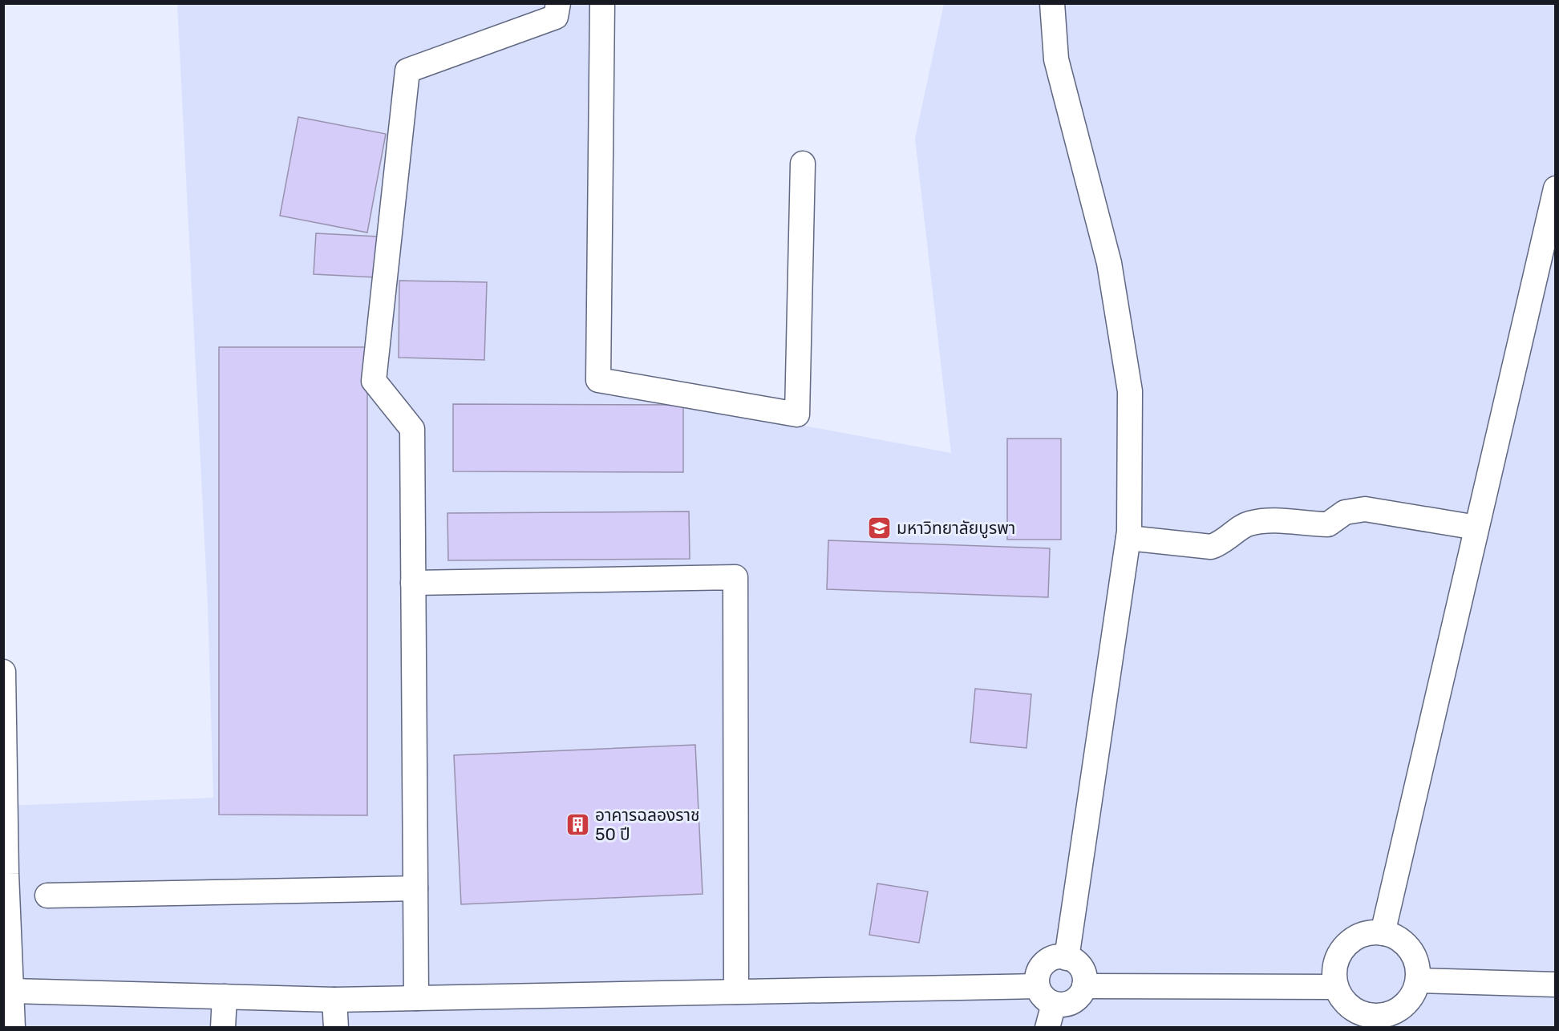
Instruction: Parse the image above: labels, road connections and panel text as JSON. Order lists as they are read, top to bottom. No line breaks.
{"places":{"school or university":["มหาวิทยาลัยบูรพา"],"building":["อาคารฉลองราช 50 ปี"]}}
